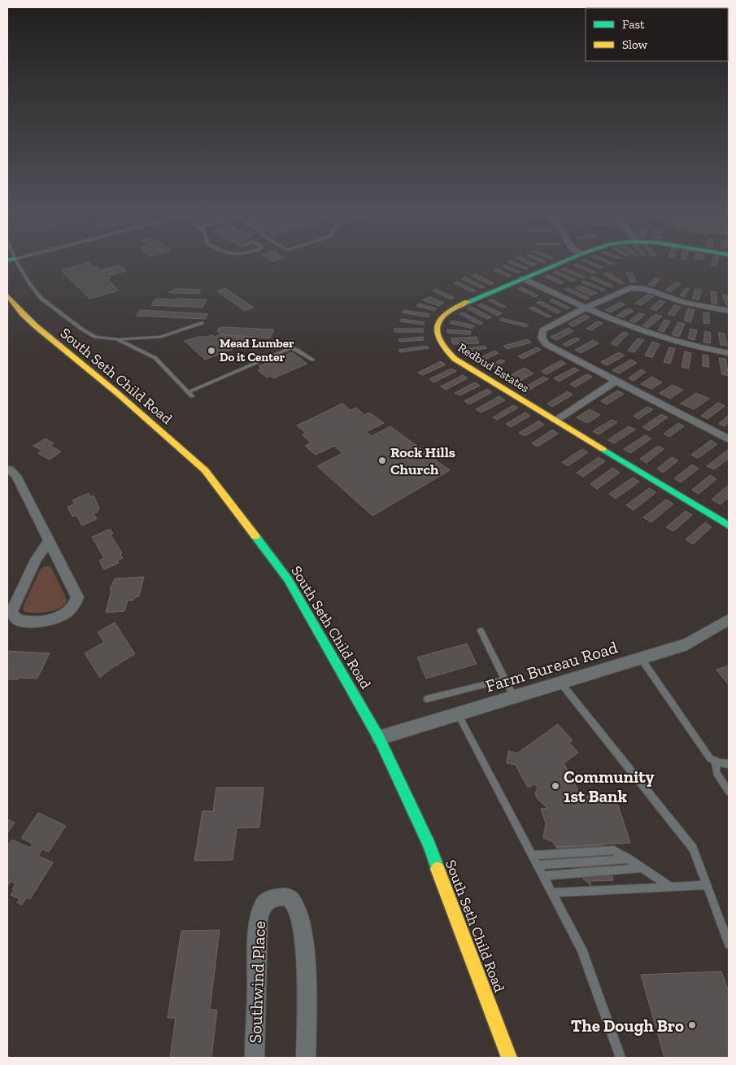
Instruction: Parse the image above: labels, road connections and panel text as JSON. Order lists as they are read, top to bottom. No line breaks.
{"streets":{"street":["Redbud Estates","South Seth Child Road","Farm Bureau Road","Southwind Place"]},"crossings":[["South Seth Child Road","Farm Bureau Road"]],"places":["Mead Lumber Do it Center","Rock Hills Church","Community 1st Bank","The Dough Bro"],"legend":["Fast","Slow"]}
